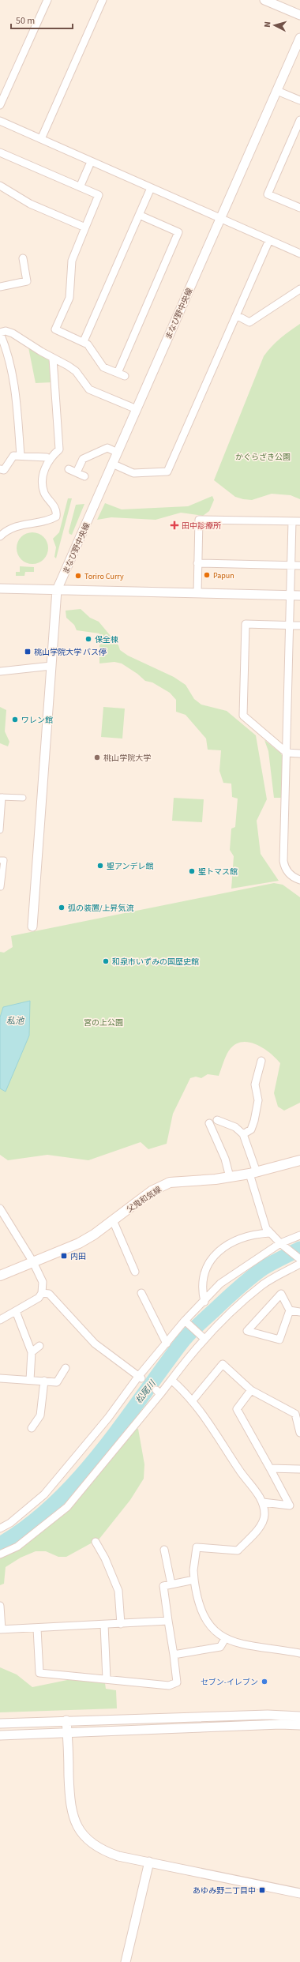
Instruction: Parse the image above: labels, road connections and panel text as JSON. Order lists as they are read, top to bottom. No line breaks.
{"streets":{"main road":["父鬼和気線"],"street":["まなび野中央線"]},"water":["私池","松尾川"],"parks":["かぐらざき公園","宮の上公園"],"places":{"health":["田中診療所"],"other":["Papun","Toriro Curry","保全棟","ワレン館","桃山学院大学","聖アンデレ館","聖トマス館","弧の装置/上昇気流","和泉市いずみの国歴史館","セブン-イレブン"],"transit":["桃山学院大学 バス停","内田","あゆみ野二丁目中"]},"scale_bar":"50 m","north":"left"}
